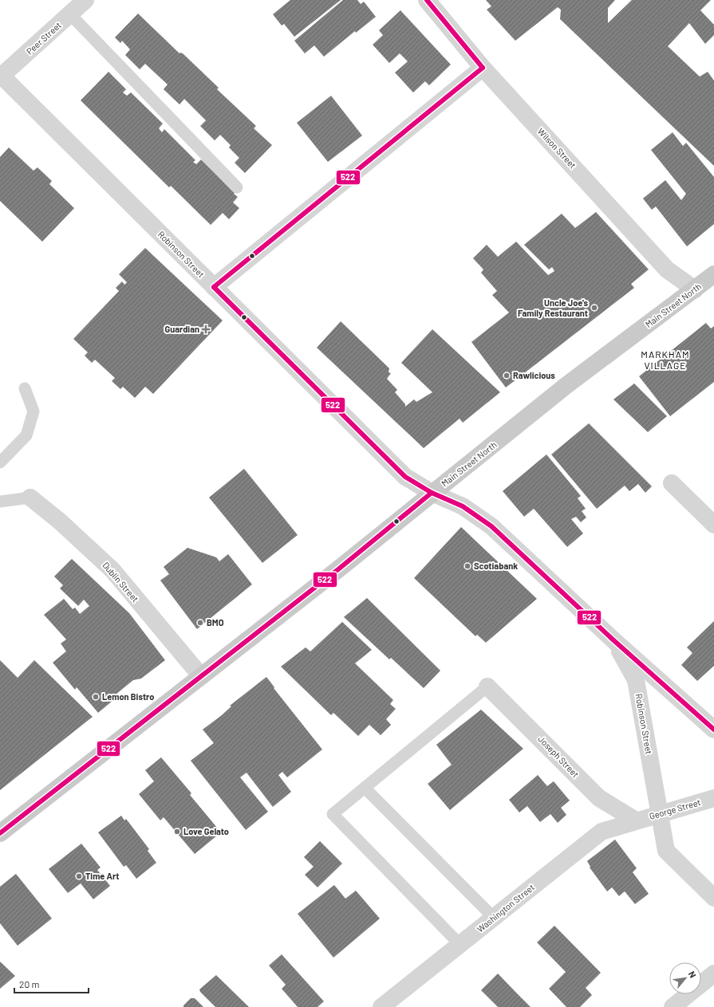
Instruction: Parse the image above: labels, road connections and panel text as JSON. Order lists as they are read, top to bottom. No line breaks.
{"streets":{"main road":["Main Street North"],"street":["Peer Street","Wilson Street","Robinson Street","Dublin Street","Joseph Street","George Street","Washington Street"]},"crossings":[["Peer Street","Robinson Street"],["Wilson Street","Main Street North"],["Robinson Street","Main Street North"],["Robinson Street","George Street"],["Main Street North","Dublin Street"],["Joseph Street","George Street"],["Joseph Street","Washington Street"],["George Street","Washington Street"]],"districts":["MARKHAM VILLAGE"],"places":{"other":["Uncle Joe's Family Restaurant","Rawlicious","Scotiabank","BMO","Lemon Bistro","Love Gelato","Time Art"],"health":["Guardian"]},"lines":["transit line 522"],"scale_bar":"20 m","north":"top right"}
